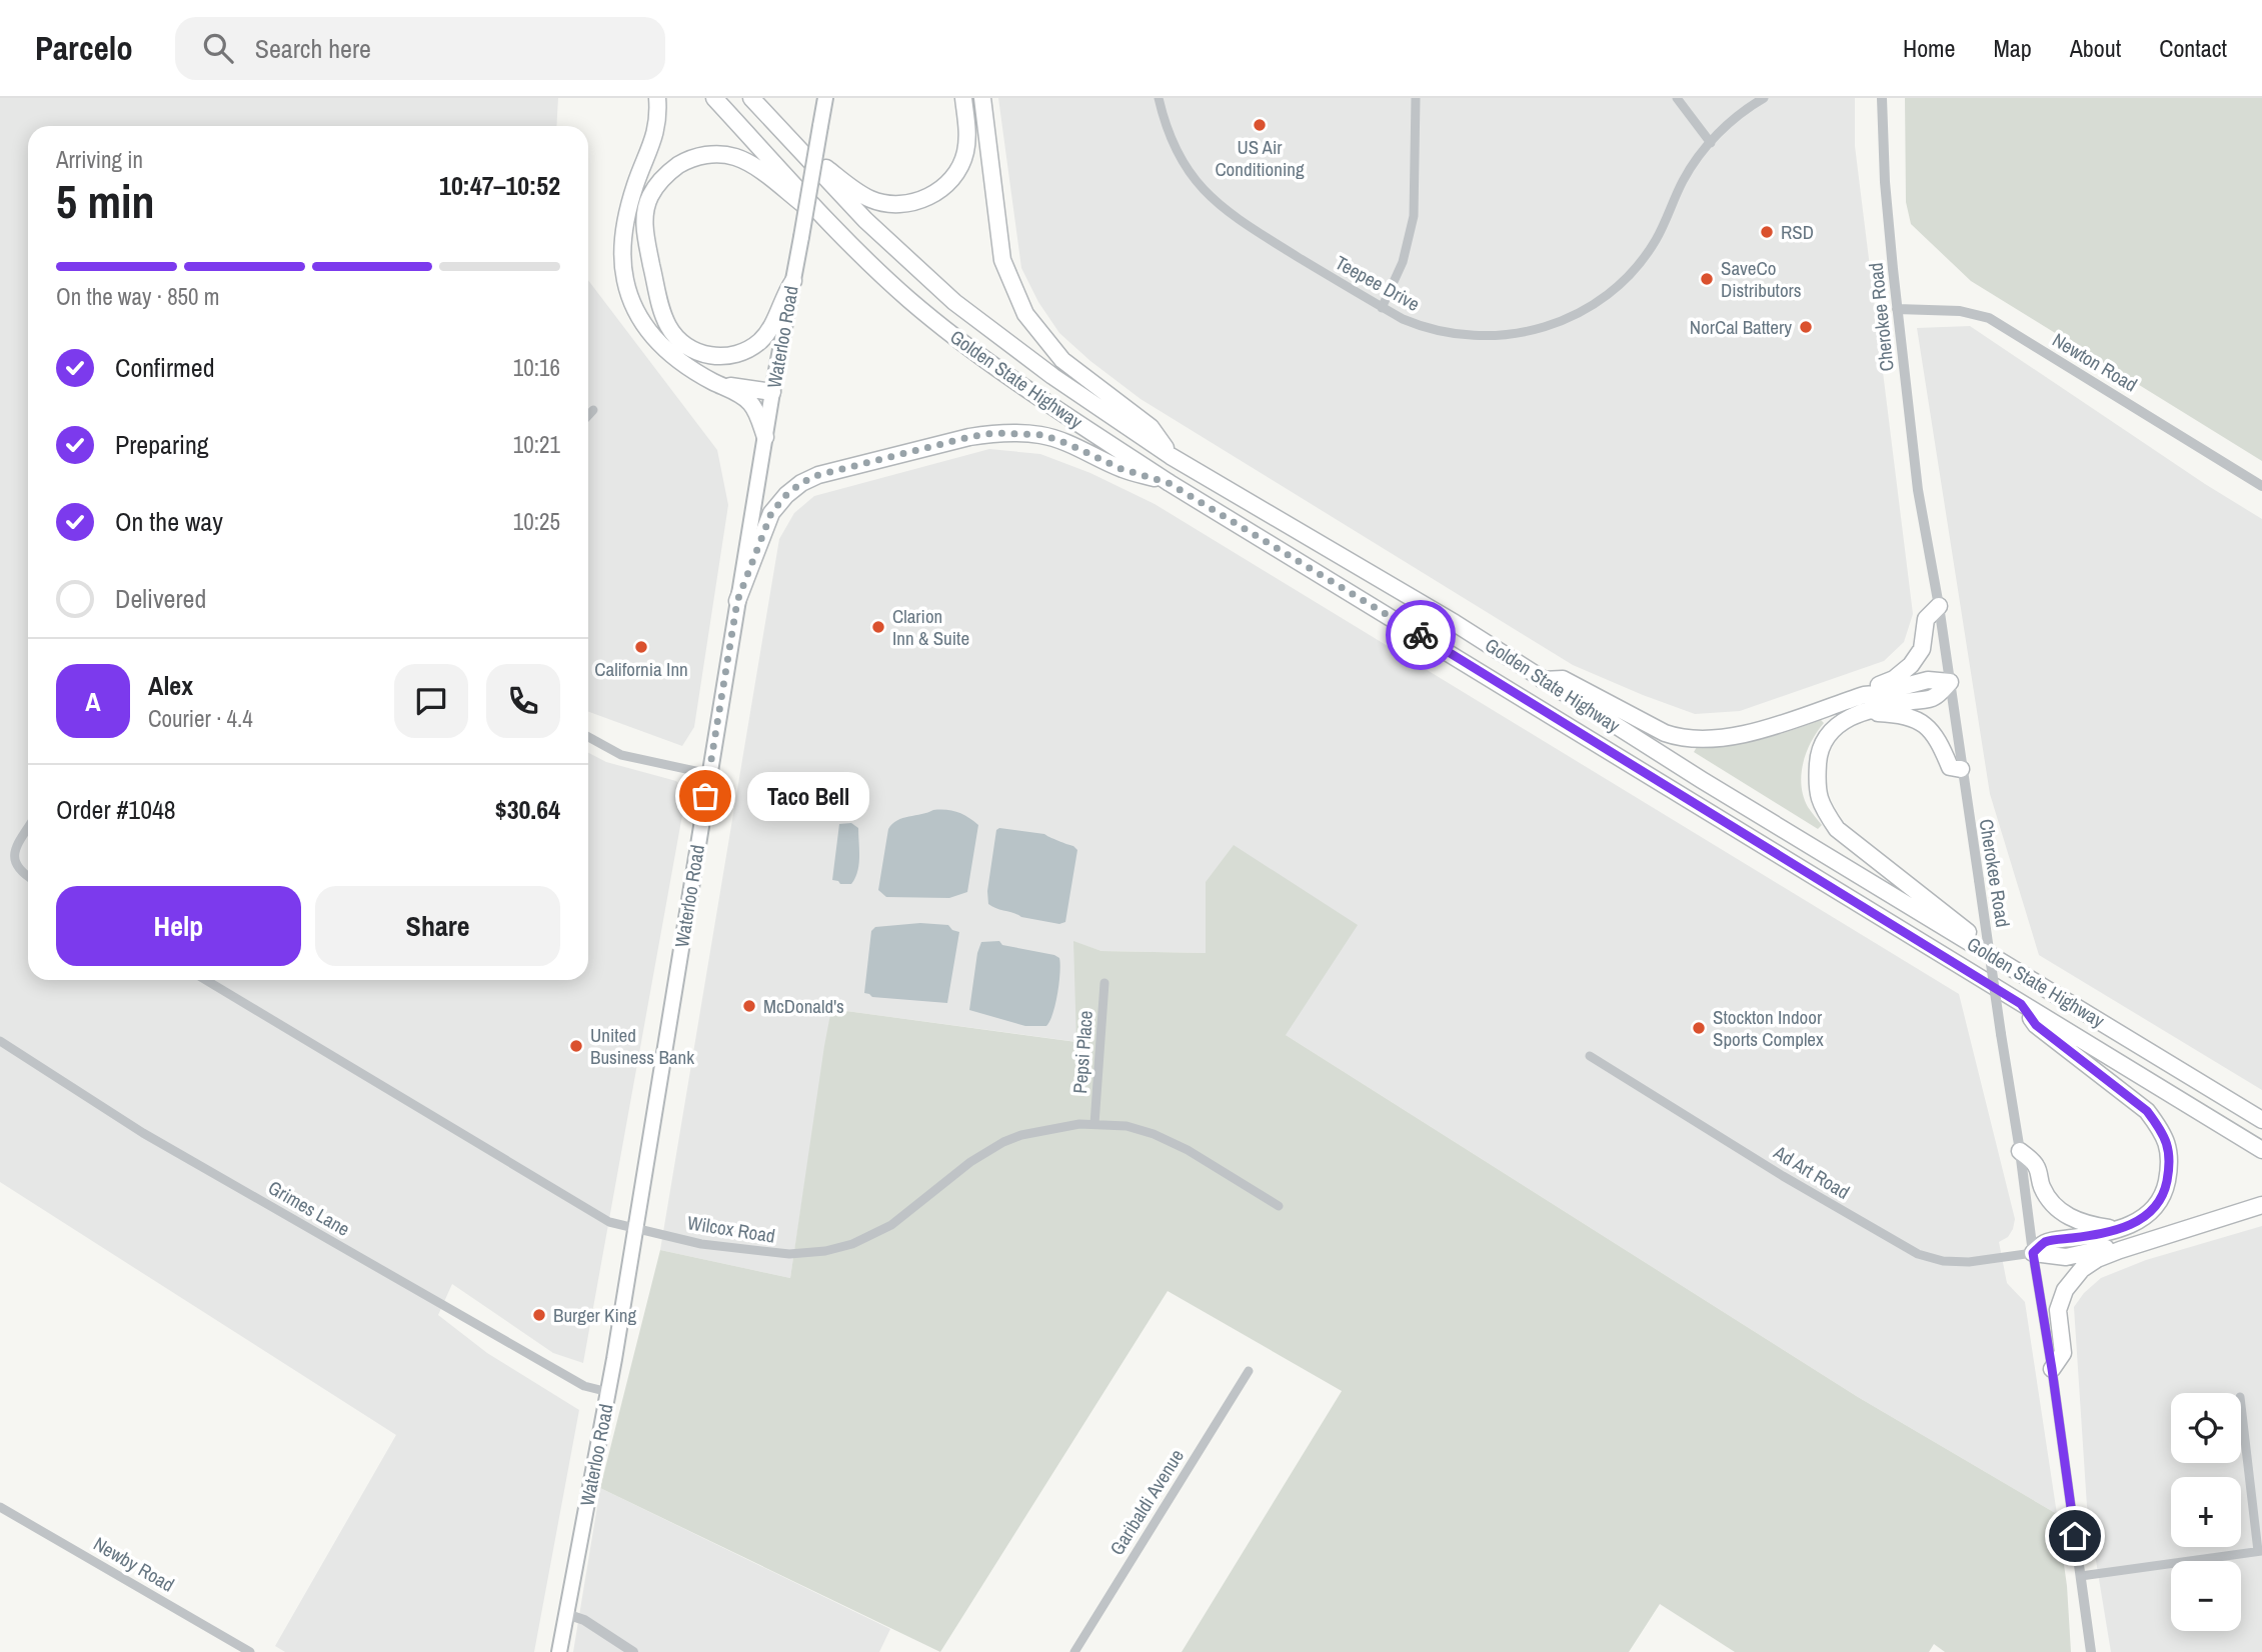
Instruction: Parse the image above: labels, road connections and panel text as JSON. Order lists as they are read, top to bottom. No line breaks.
{"streets":{"highway":["Golden State Highway"],"main road":["Waterloo Road"],"street":["Teepee Drive","Cherokee Road","Newton Road","Pepsi Place","Ad Art Road","Grimes Lane","Wilcox Road","Garibaldi Avenue","Newby Road"]},"crossings":[["Cherokee Road","Newton Road"],["Cherokee Road","Ad Art Road"],["Waterloo Road","Grimes Lane"],["Waterloo Road","Wilcox Road"],["Pepsi Place","Wilcox Road"]],"places":["US Air Conditioning","RSD","SaveCo Distributors","NorCal Battery","Clarion Inn & Suite","California Inn","Taco Bell","McDonald's","Stockton Indoor Sports Complex","United Business Bank","Burger King"],"page":{"header":"Parcelo","search":"Search here","nav":["Home","Map","About","Contact"],"heading":["5 min","Arriving in","10:47–10:52"],"panel":["Alex","Courier · 4.4","Order #1048","$30.64"],"bar":"On the way · 850 m","list":[["Confirmed","10:16"],["Preparing","10:21"],["On the way","10:25"],"Delivered"],"round":"A","bubble":"Taco Bell","buttons":["Help","Share"],"map_buttons":["+","−"]}}
